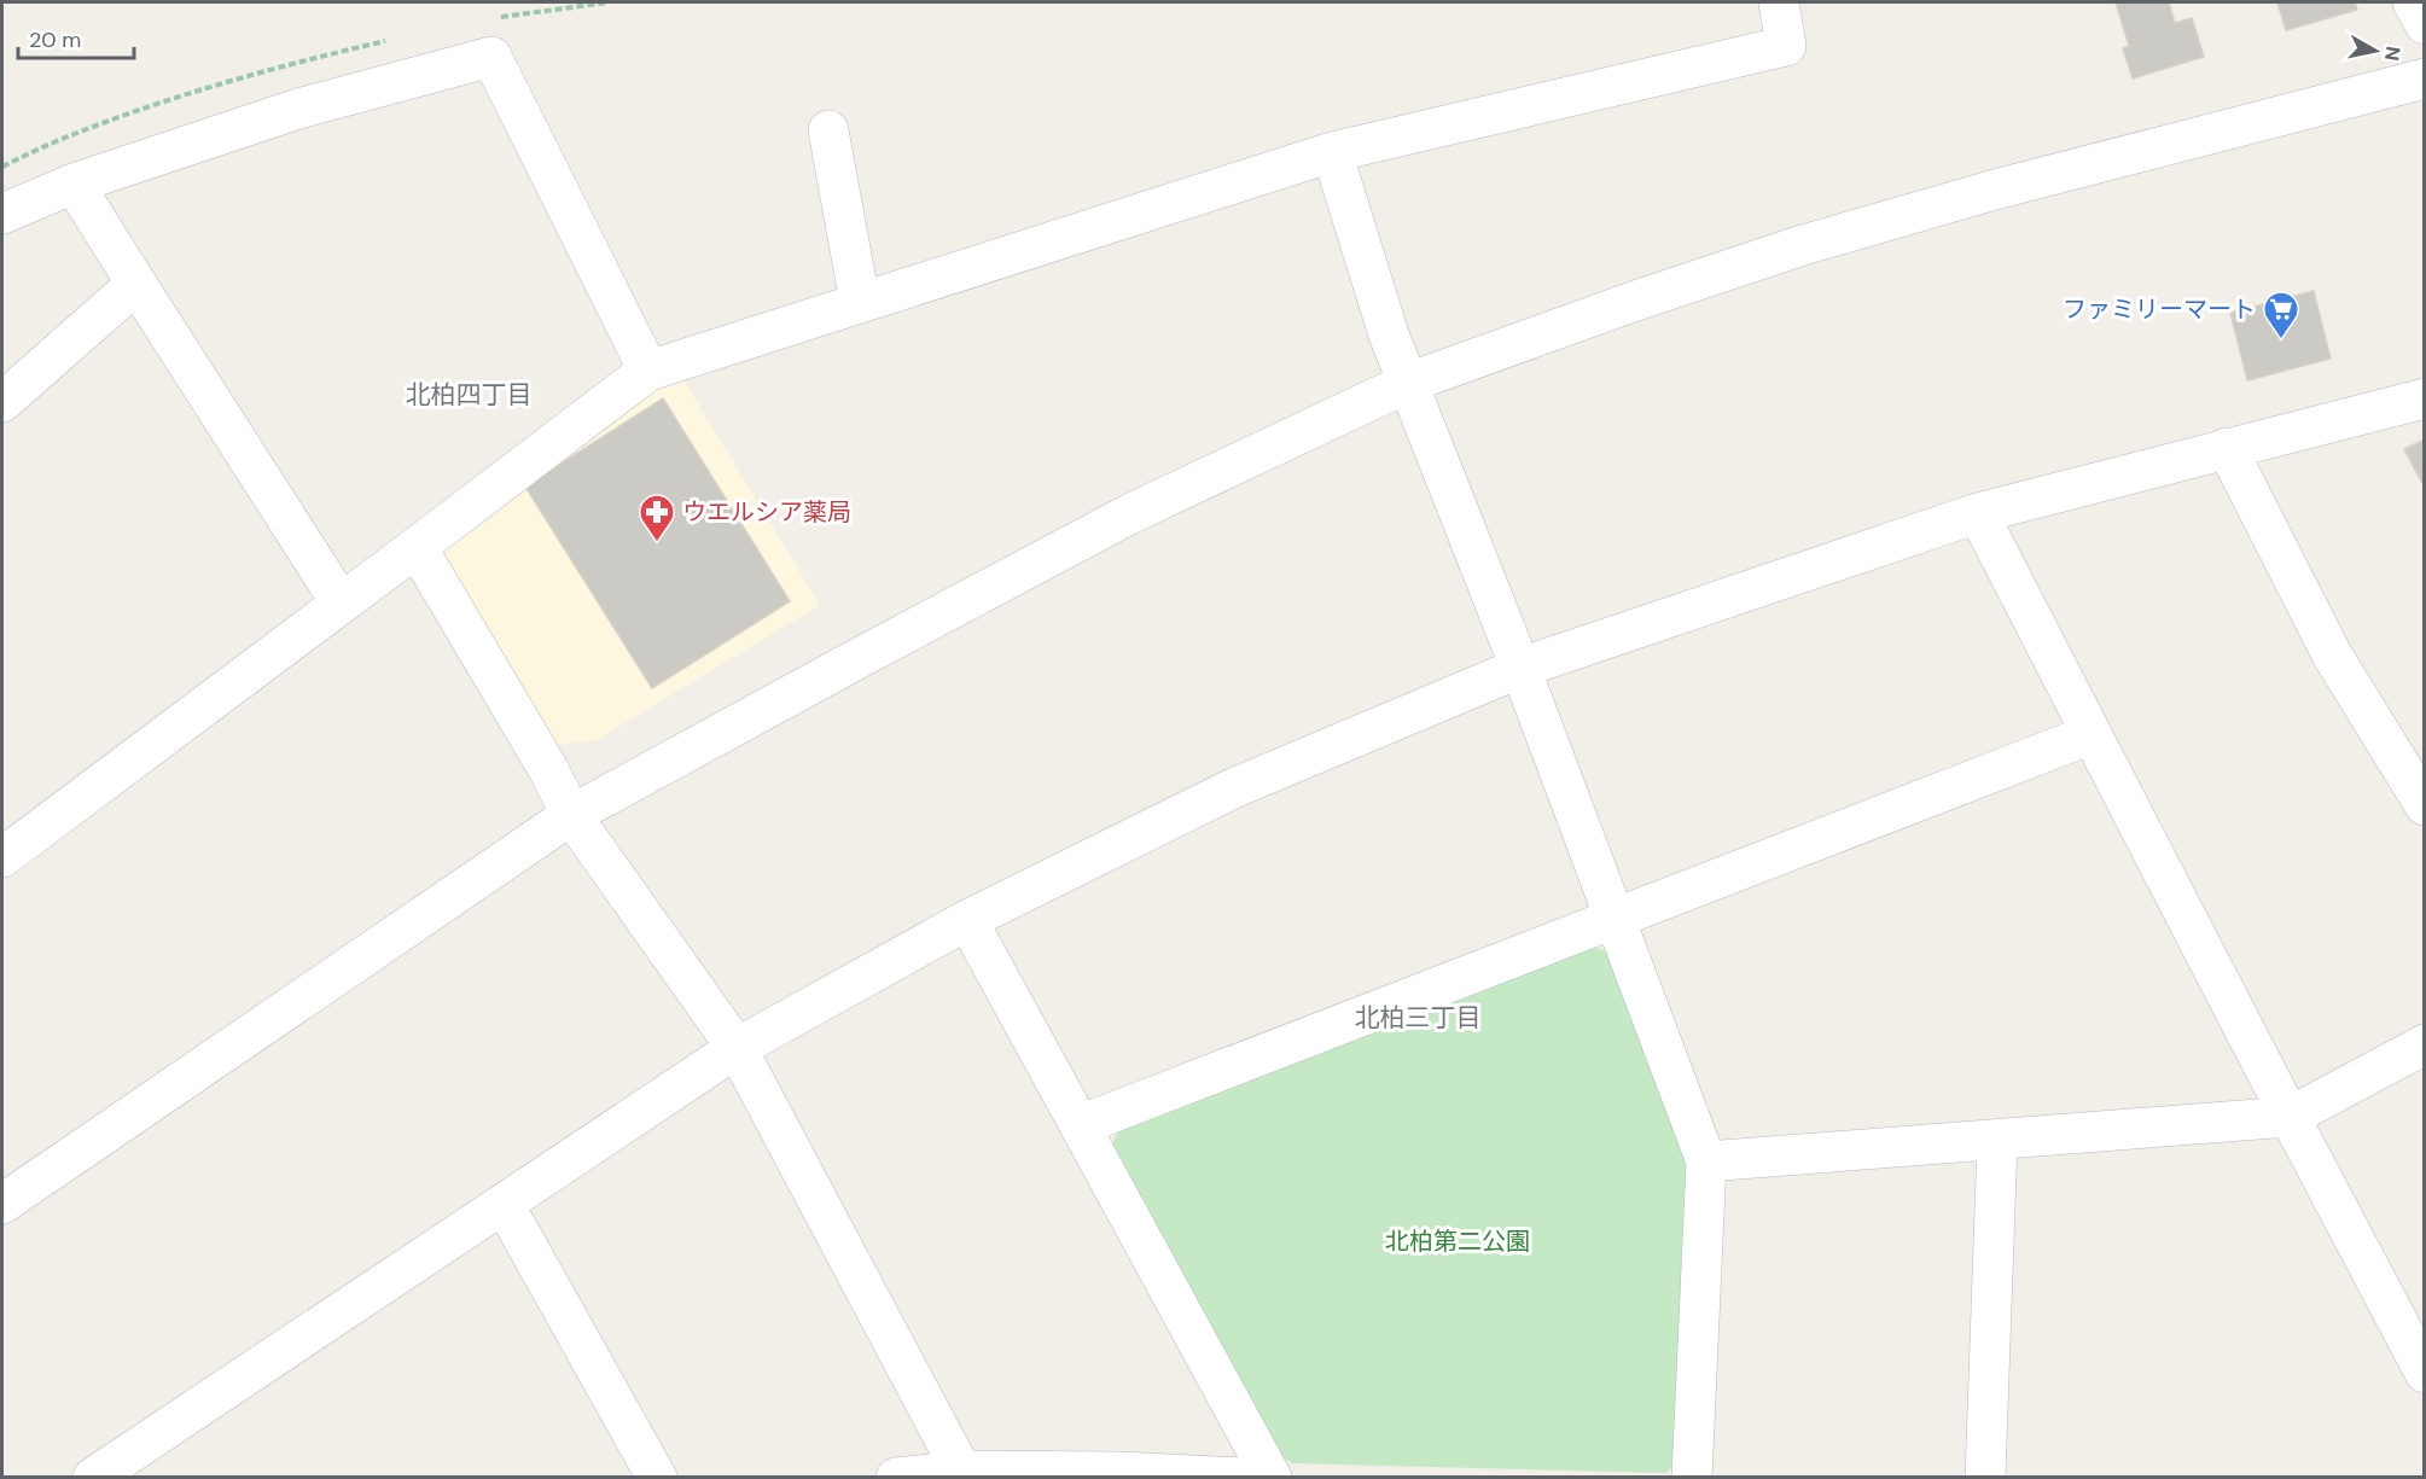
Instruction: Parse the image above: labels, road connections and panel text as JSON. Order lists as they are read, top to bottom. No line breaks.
{"districts":["北柏四丁目","北柏三丁目"],"parks":["北柏第二公園"],"places":{"supermarket":["ファミリーマート"],"pharmacy":["ウエルシア薬局"]},"scale_bar":"20 m","north":"right"}
